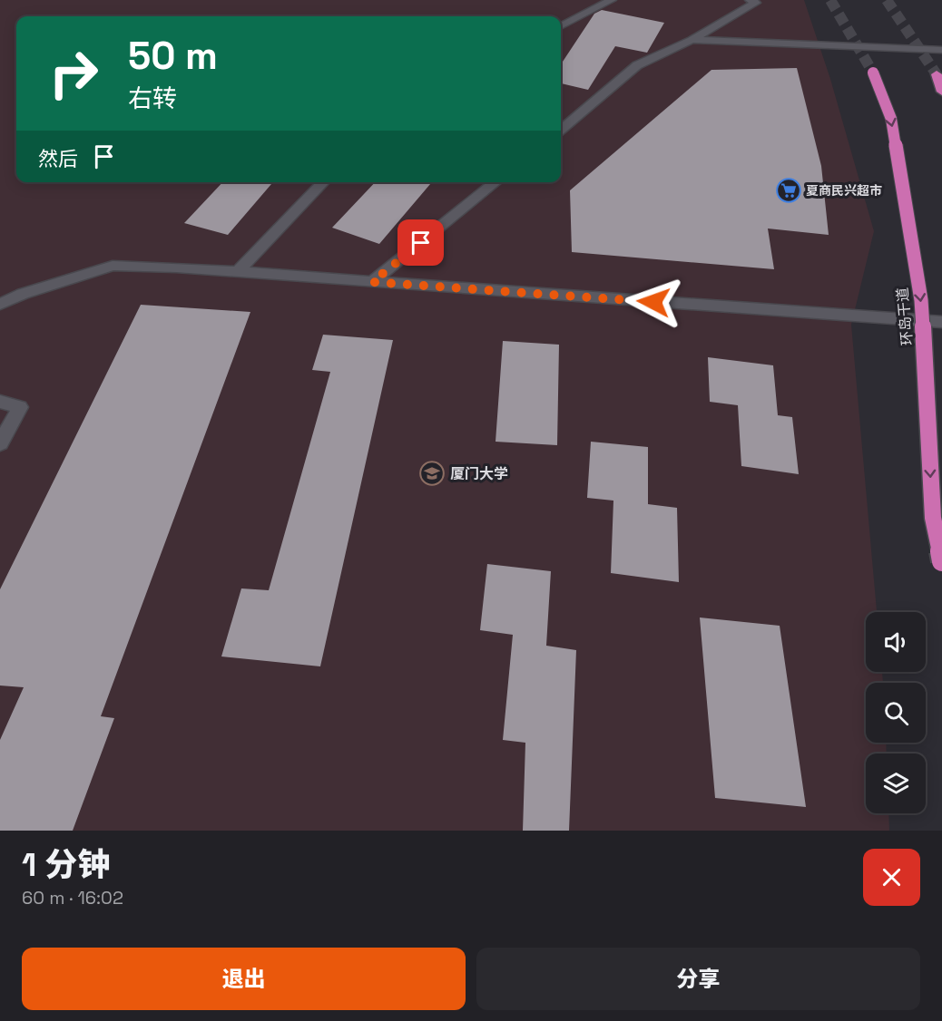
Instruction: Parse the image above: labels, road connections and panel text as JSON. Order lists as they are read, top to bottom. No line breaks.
{"streets":{"highway":["环岛干道"]},"one_way":["环岛干道"],"places":{"supermarket":["夏商民兴超市"],"school or university":["厦门大学"]},"page":{"turn":["50 m","右转"],"then":"然后","heading":["1 分钟","60 m · 16:02"],"buttons":["退出","分享"]}}
